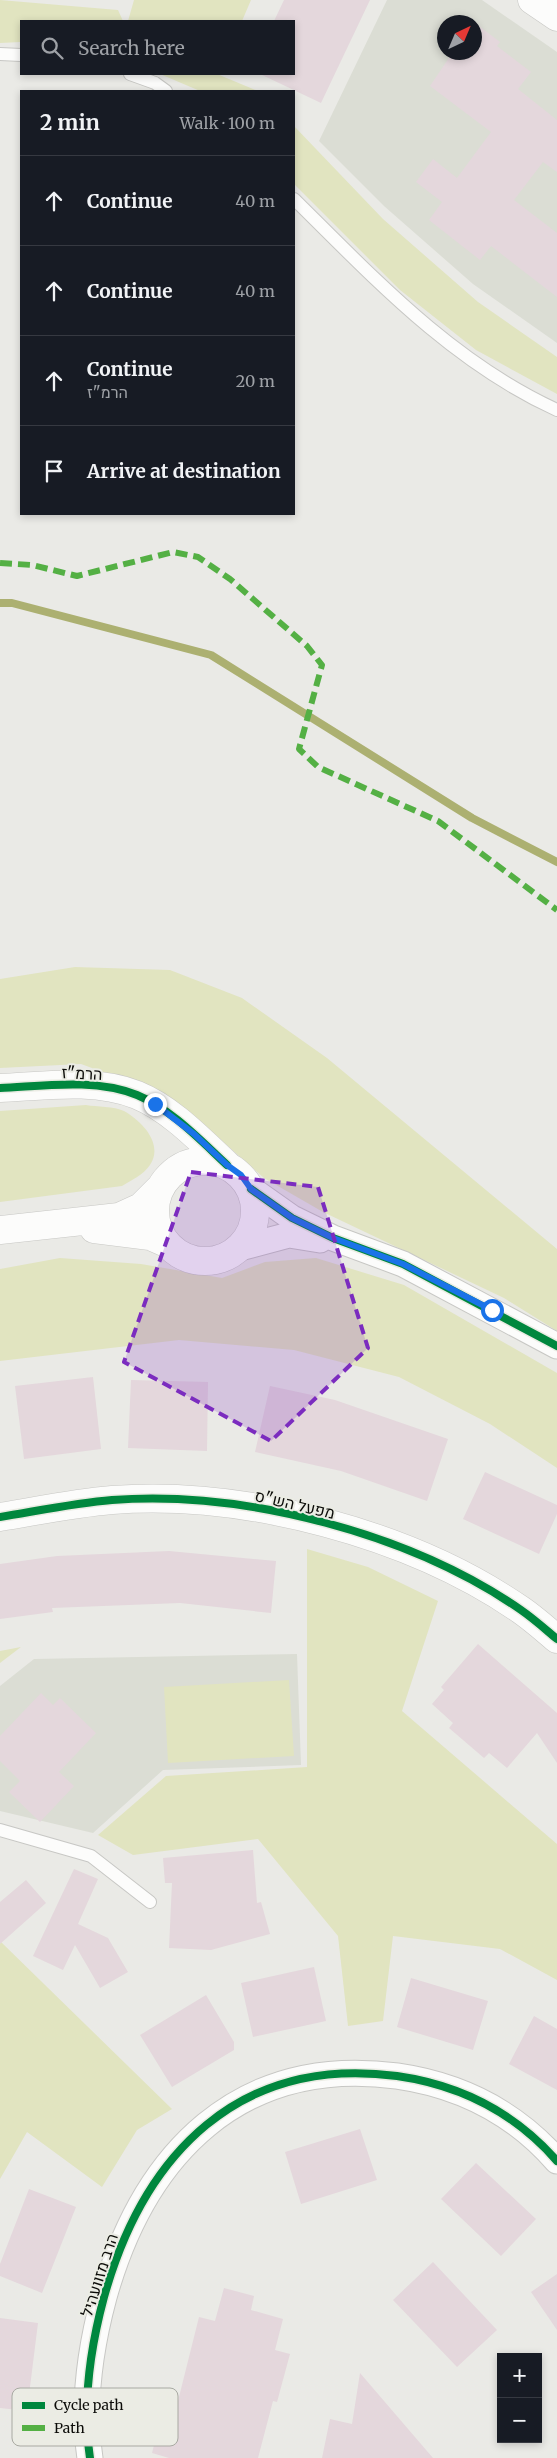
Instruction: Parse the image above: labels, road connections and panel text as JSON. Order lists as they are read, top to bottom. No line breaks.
{"streets":{"street":["הרמ\"ז","מפעל הש\"ס","הרב מזוועהיל"]},"legend":["Cycle path","Path"],"north":"top right","page":{"search":"Search here","heading":["2 min","Walk · 100 m"],"list":[["Continue","40 m"],["Continue","40 m"],["Continue","הרמ\"ז","20 m"],"Arrive at destination"],"map_buttons":["+","−"]}}
